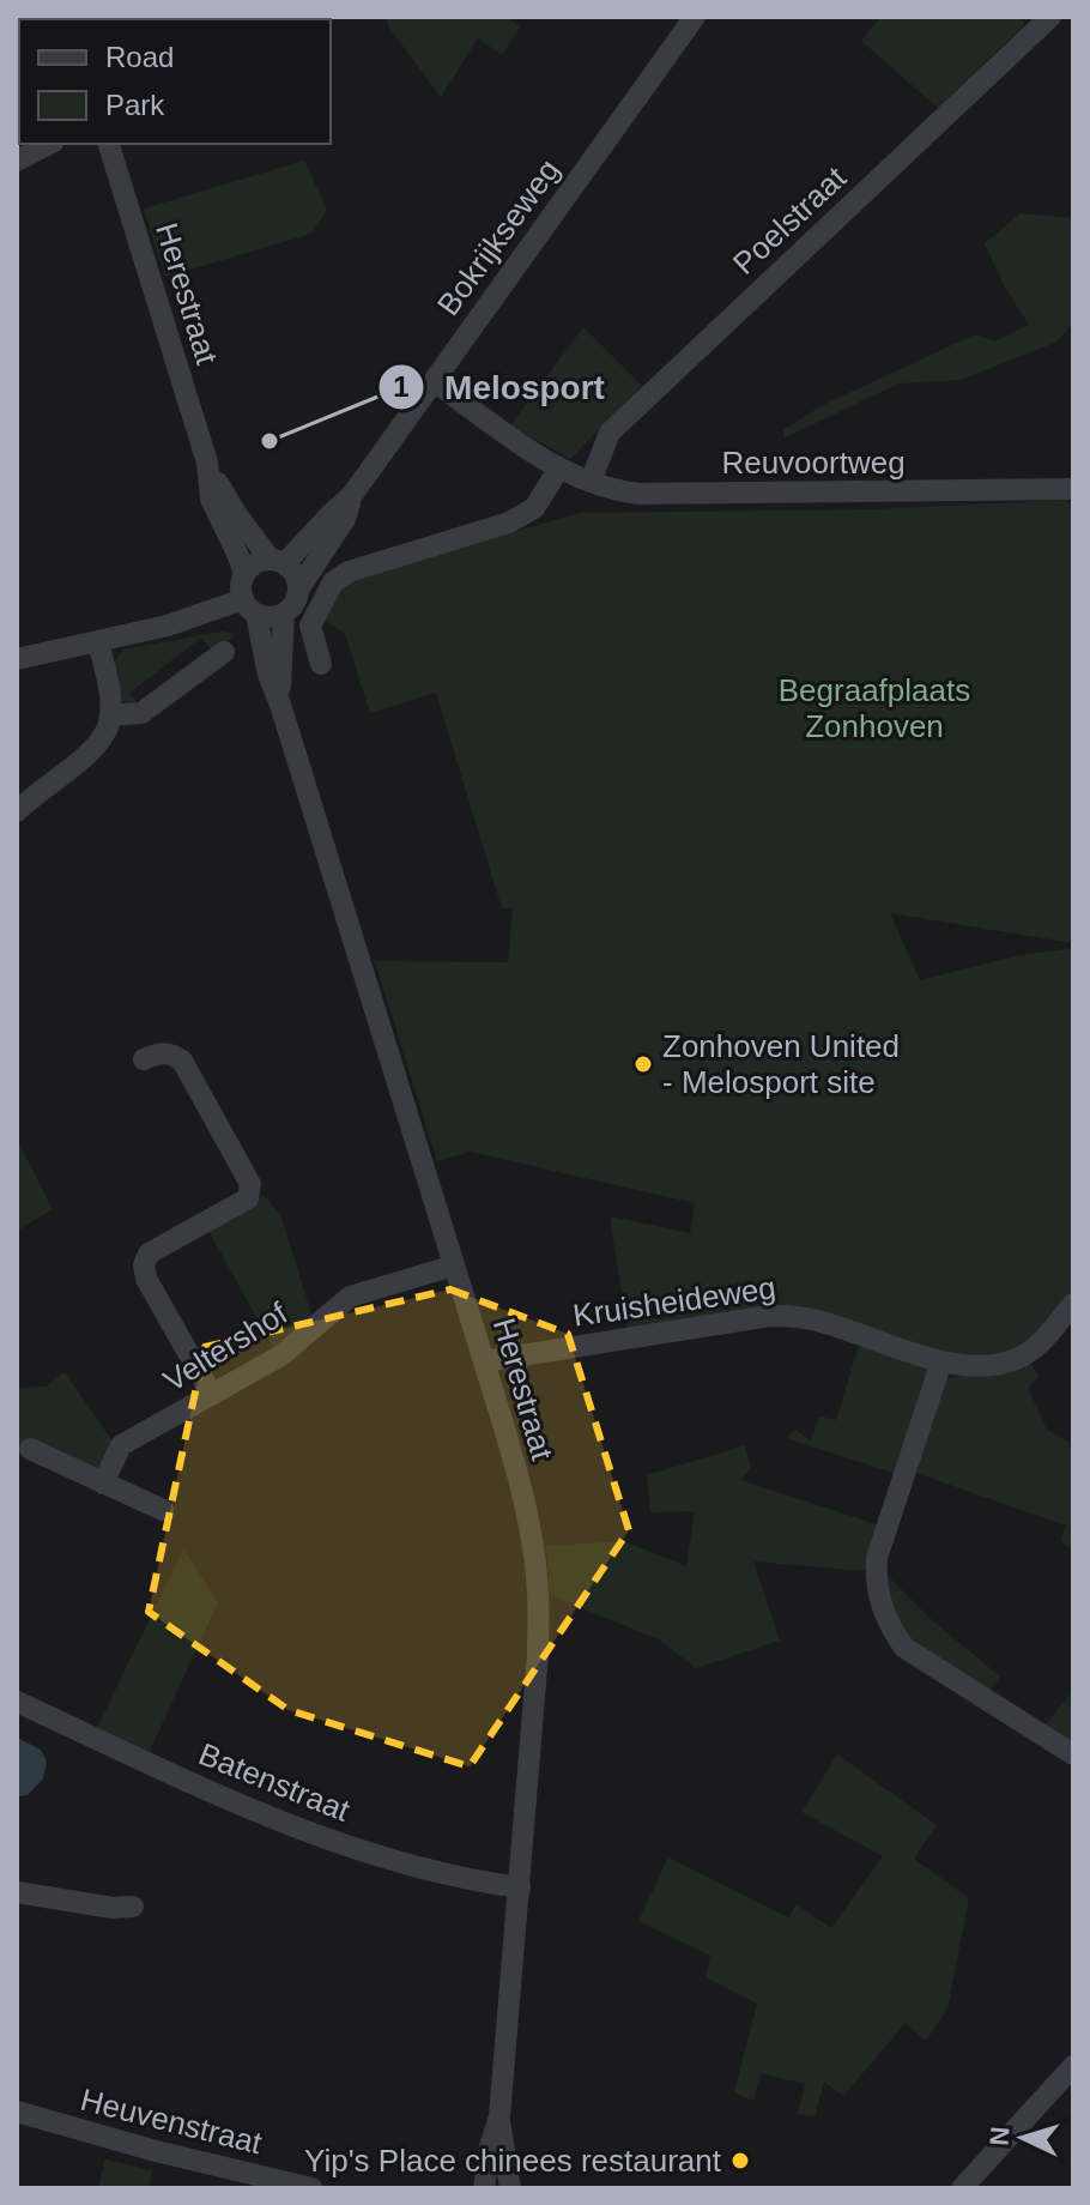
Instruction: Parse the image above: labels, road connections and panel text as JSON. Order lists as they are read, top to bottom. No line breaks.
{"streets":{"street":["Poelstraat","Bokrijkseweg","Herestraat","Reuvoortweg","Kruisheideweg","Veltershof","Batenstraat","Heuvenstraat"]},"crossings":[["Poelstraat","Reuvoortweg"],["Bokrijkseweg","Herestraat"],["Bokrijkseweg","Reuvoortweg"],["Herestraat","Kruisheideweg"],["Herestraat","Veltershof"],["Herestraat","Batenstraat"]],"parks":["Begraafplaats Zonhoven"],"places":["Melosport","Zonhoven United - Melosport site","Yip's Place chinees restaurant"],"legend":["Road","Park"],"north":"left"}
